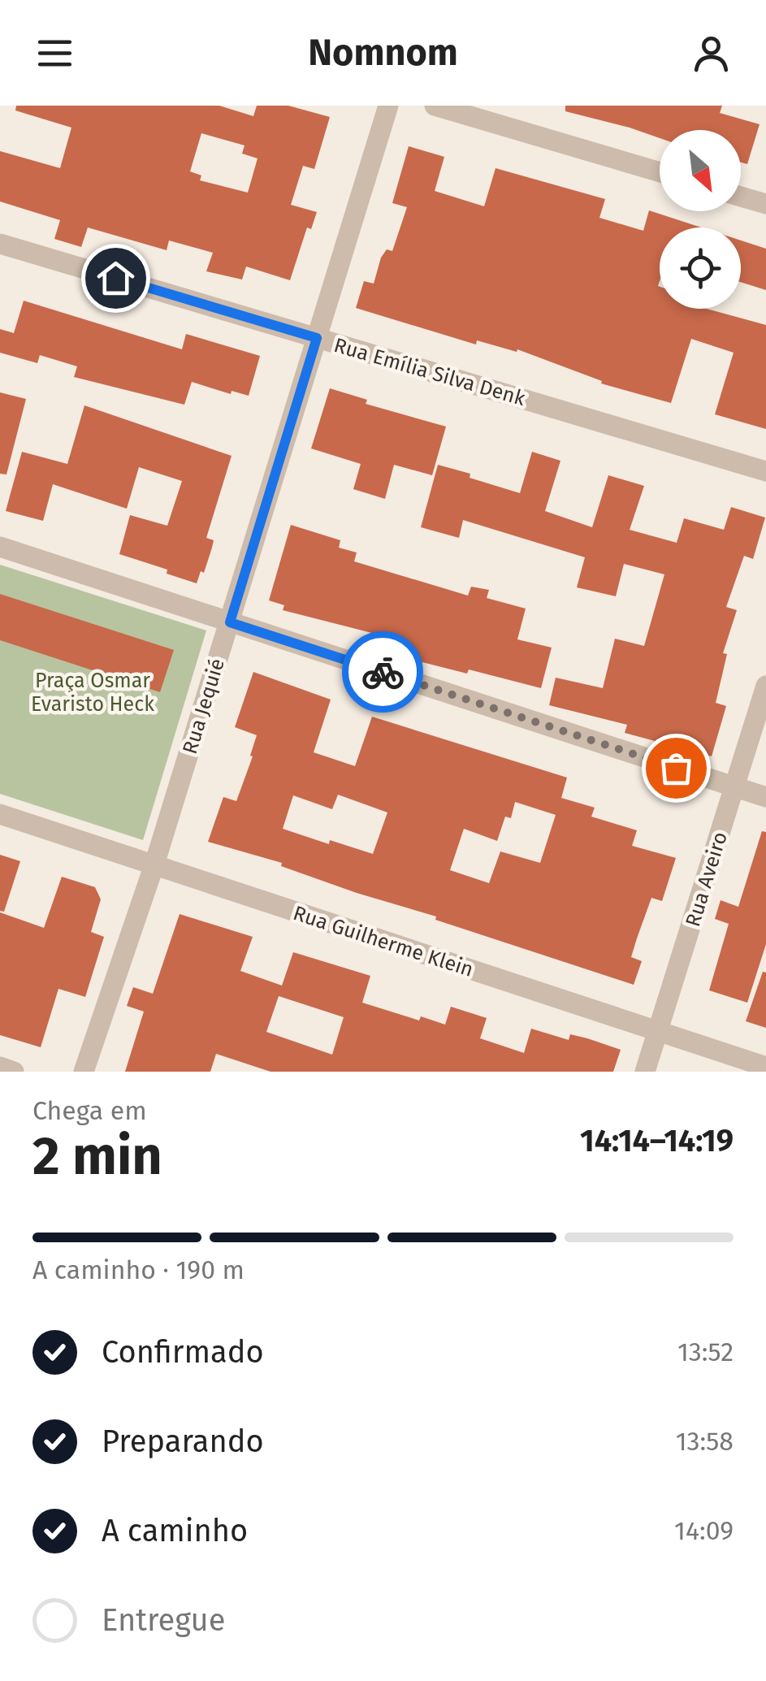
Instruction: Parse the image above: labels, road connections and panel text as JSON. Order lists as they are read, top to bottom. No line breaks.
{"streets":{"street":["Rua Emília Silva Denk","Rua Jequié","Rua Aveiro","Rua Guilherme Klein"]},"crossings":[["Rua Emília Silva Denk","Rua Jequié"],["Rua Jequié","Rua Guilherme Klein"],["Rua Aveiro","Rua Guilherme Klein"]],"parks":["Praça Osmar Evaristo Heck"],"north":"bottom right","page":{"header":"Nomnom","heading":["2 min","Chega em","14:14–14:19"],"bar":"A caminho · 190 m","list":[["Confirmado","13:52"],["Preparando","13:58"],["A caminho","14:09"],"Entregue"]}}
